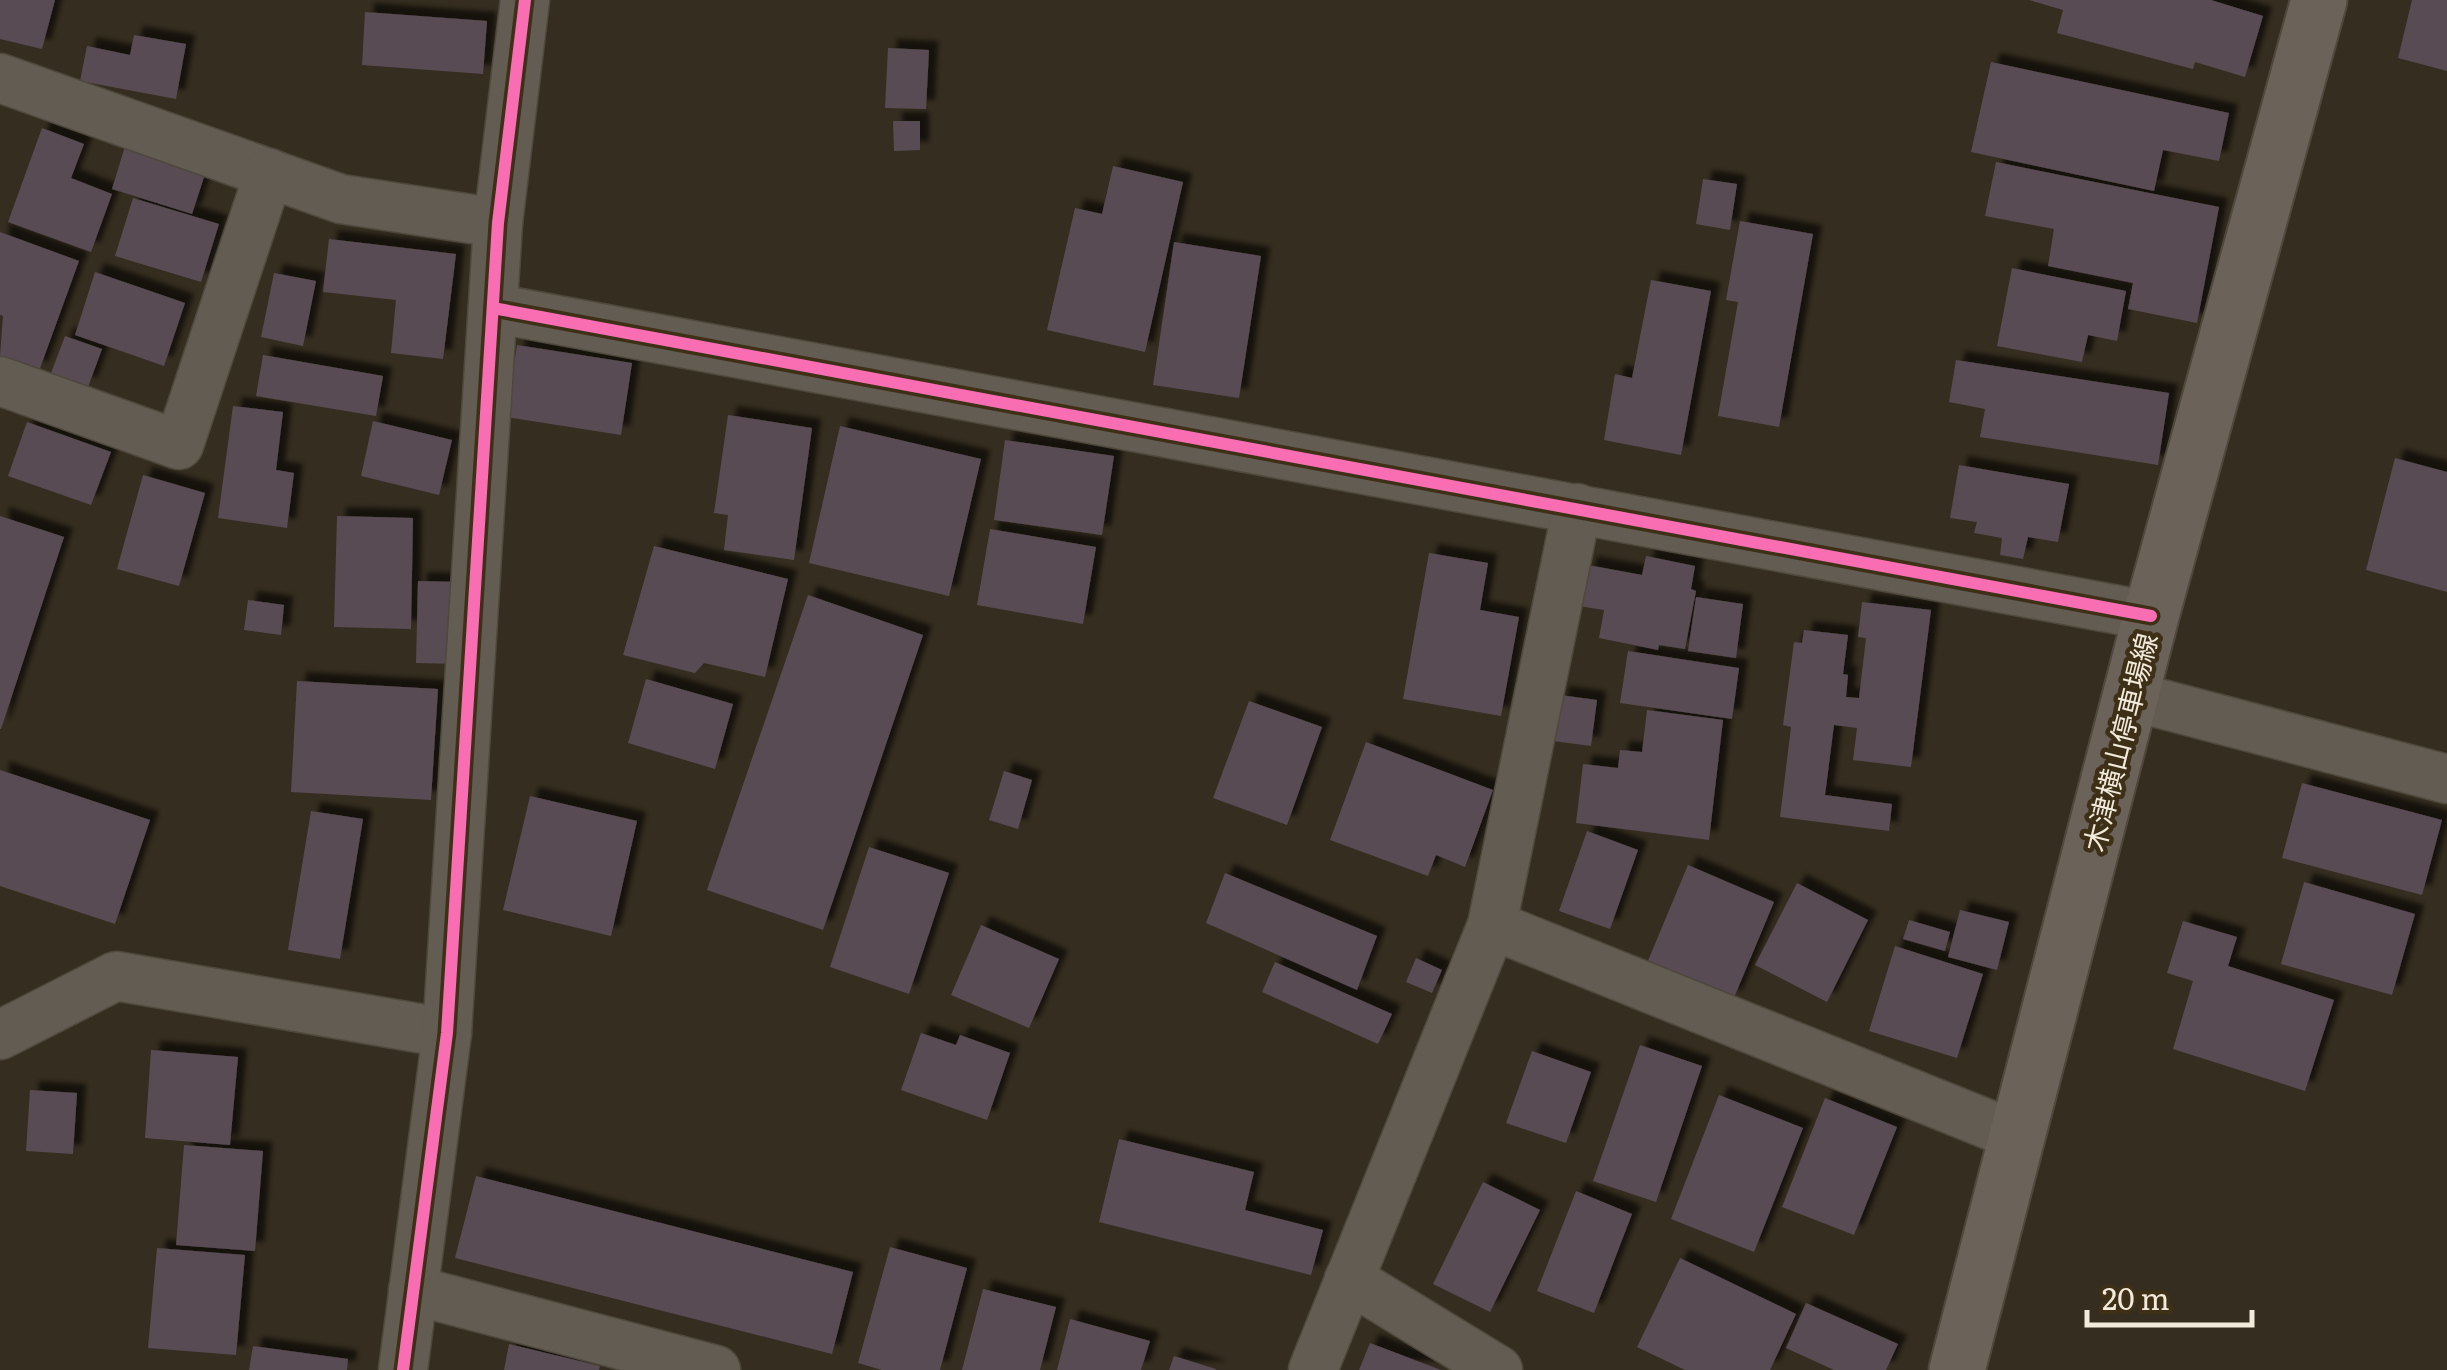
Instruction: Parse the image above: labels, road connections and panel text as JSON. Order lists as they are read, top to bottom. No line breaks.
{"streets":{"main road":["木津横山停車場線"]},"scale_bar":"20 m"}
